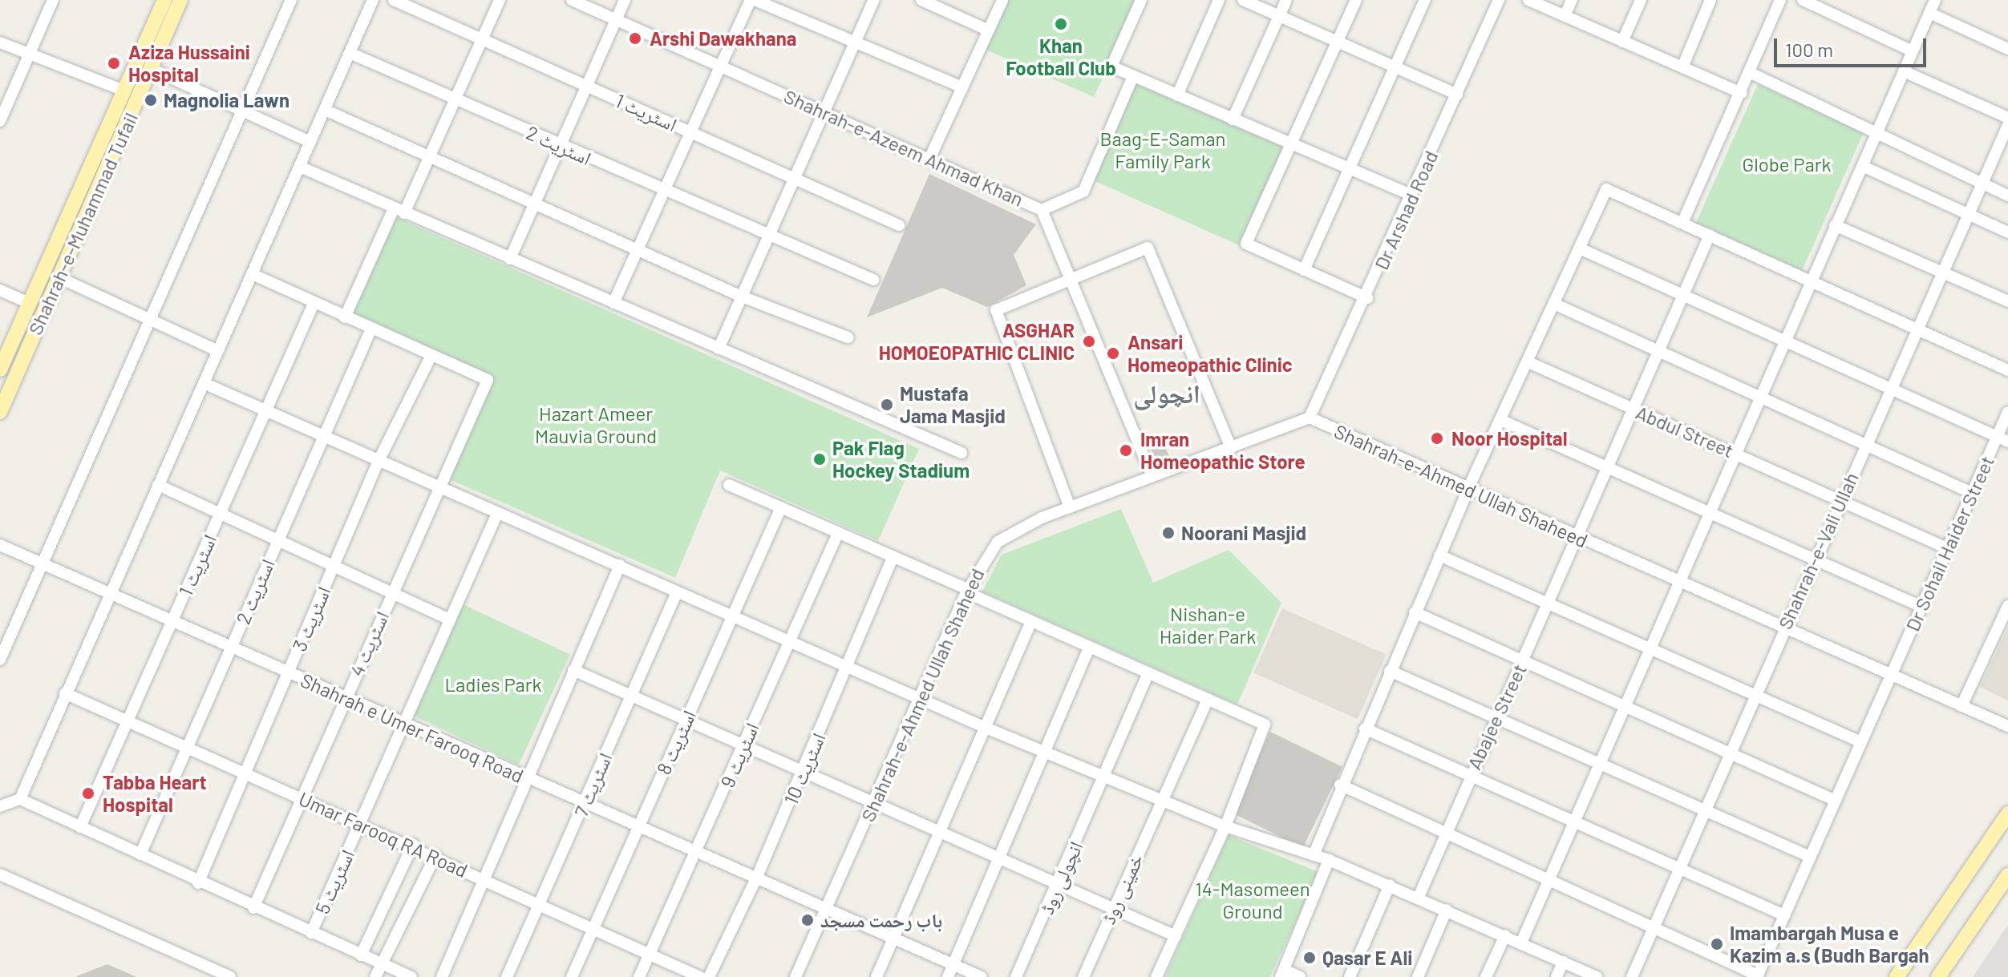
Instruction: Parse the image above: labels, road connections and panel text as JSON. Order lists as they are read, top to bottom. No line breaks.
{"streets":{"main road":["Shahrah-e-Muhammad Tufail"],"street":["اسٹریٹ 1","اسٹریٹ 2","Shahrah-e-Azeem Ahmad Khan","Dr Arshad Road","Abdul Street","Shahrah-e-Ahmed Ullah Shaheed","Dr Sohail Haider Street","Shahrah-e-Vali Ullah","اسٹریٹ 3","اسٹریٹ 4","Abajee Street","Shahrah e Umer Farooq Road","اسٹریٹ 8","اسٹریٹ 9","اسٹریٹ 10","اسٹریٹ 7","Umar Farooq RA Road","انچولی روڈ","اسٹریٹ 5","خمینی روڈ"]},"crossings":[["اسٹریٹ 1","Shahrah e Umer Farooq Road"],["اسٹریٹ 1","Umar Farooq RA Road"],["اسٹریٹ 2","Shahrah e Umer Farooq Road"],["اسٹریٹ 2","Umar Farooq RA Road"],["Shahrah-e-Azeem Ahmad Khan","Shahrah-e-Ahmed Ullah Shaheed"],["Dr Arshad Road","Shahrah-e-Ahmed Ullah Shaheed"],["Abdul Street","Dr Sohail Haider Street"],["Abdul Street","Shahrah-e-Vali Ullah"],["Abdul Street","Abajee Street"],["Shahrah-e-Ahmed Ullah Shaheed","Dr Sohail Haider Street"],["Shahrah-e-Ahmed Ullah Shaheed","Shahrah-e-Vali Ullah"],["Shahrah-e-Ahmed Ullah Shaheed","Abajee Street"],["Shahrah-e-Ahmed Ullah Shaheed","Shahrah e Umer Farooq Road"],["اسٹریٹ 3","اسٹریٹ 4"],["اسٹریٹ 3","Shahrah e Umer Farooq Road"],["اسٹریٹ 3","Umar Farooq RA Road"],["اسٹریٹ 4","Shahrah e Umer Farooq Road"],["اسٹریٹ 4","Umar Farooq RA Road"],["Shahrah e Umer Farooq Road","اسٹریٹ 8"],["Shahrah e Umer Farooq Road","اسٹریٹ 9"],["Shahrah e Umer Farooq Road","اسٹریٹ 10"],["Shahrah e Umer Farooq Road","اسٹریٹ 7"],["Shahrah e Umer Farooq Road","اسٹریٹ 5"],["اسٹریٹ 8","Umar Farooq RA Road"],["اسٹریٹ 9","Umar Farooq RA Road"],["اسٹریٹ 7","Umar Farooq RA Road"],["Umar Farooq RA Road","اسٹریٹ 5"]],"districts":["انچولی"],"parks":["Baag-E-Saman Family Park","Globe Park","Hazart Ameer Mauvia Ground","Nishan-e Haider Park","Ladies Park","14-Masomeen Ground"],"places":["Khan Football Club","Arshi Dawakhana","Aziza Hussaini Hospital","Magnolia Lawn","ASGHAR HOMOEOPATHIC CLINIC","Ansari Homeopathic Clinic","Mustafa Jama Masjid","Noor Hospital","Imran Homeopathic Store","Pak Flag Hockey Stadium","Noorani Masjid","Tabba Heart Hospital","باب رحمت مسجد","Imambargah Musa e Kazim a.s (Budh Bargah","Qasar E Ali"],"scale_bar":"100 m"}
